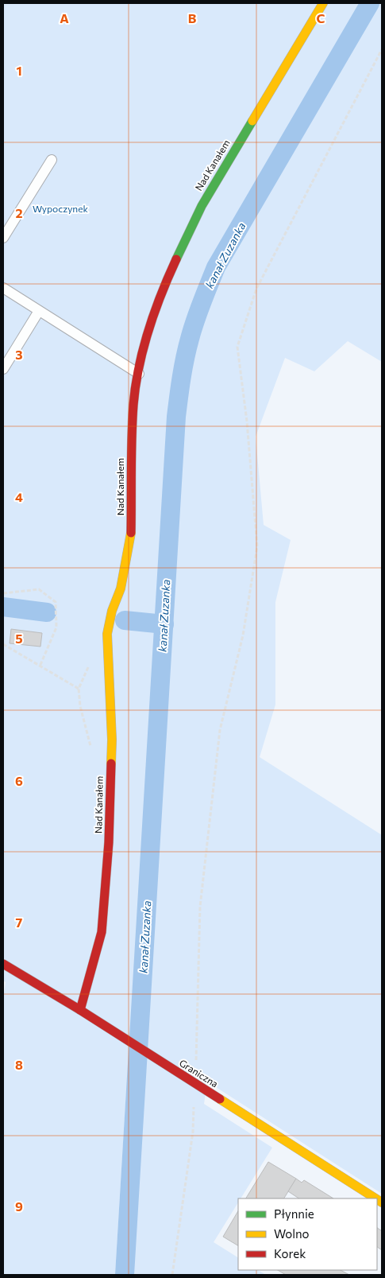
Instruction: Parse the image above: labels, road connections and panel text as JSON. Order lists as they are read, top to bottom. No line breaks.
{"streets":{"street":["Nad Kanałem","Graniczna"]},"crossings":[["Nad Kanałem","Graniczna"]],"water":["kanał Zuzanka"],"parks":["Wypoczynek"],"legend":["Płynnie","Wolno","Korek"],"grid":{"columns":["A","B","C"],"rows":["1","2","3","4","5","6","7","8","9"]}}
